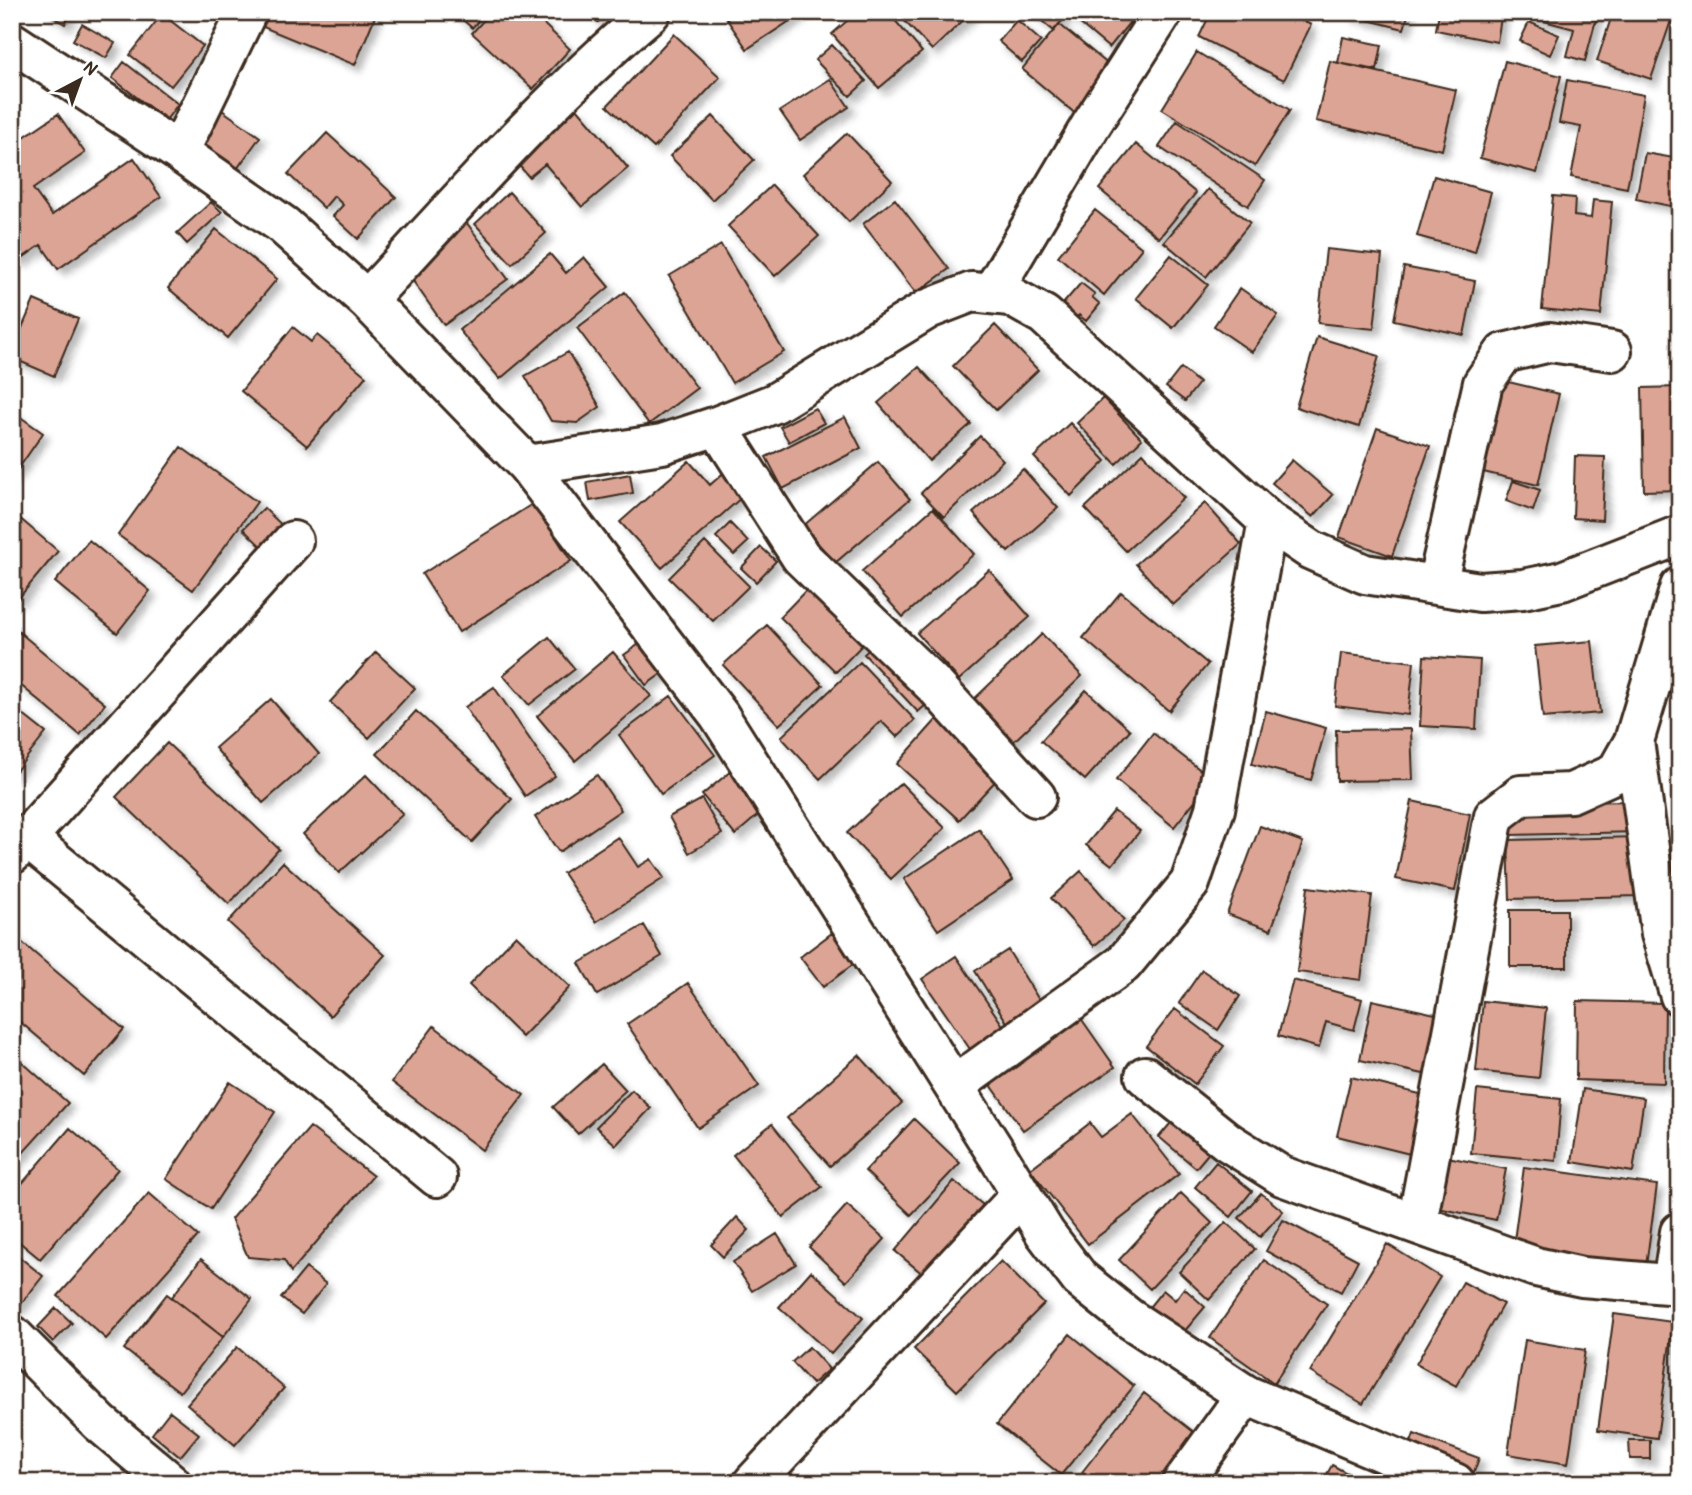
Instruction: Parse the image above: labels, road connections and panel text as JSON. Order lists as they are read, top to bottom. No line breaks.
{"north":"top right"}
